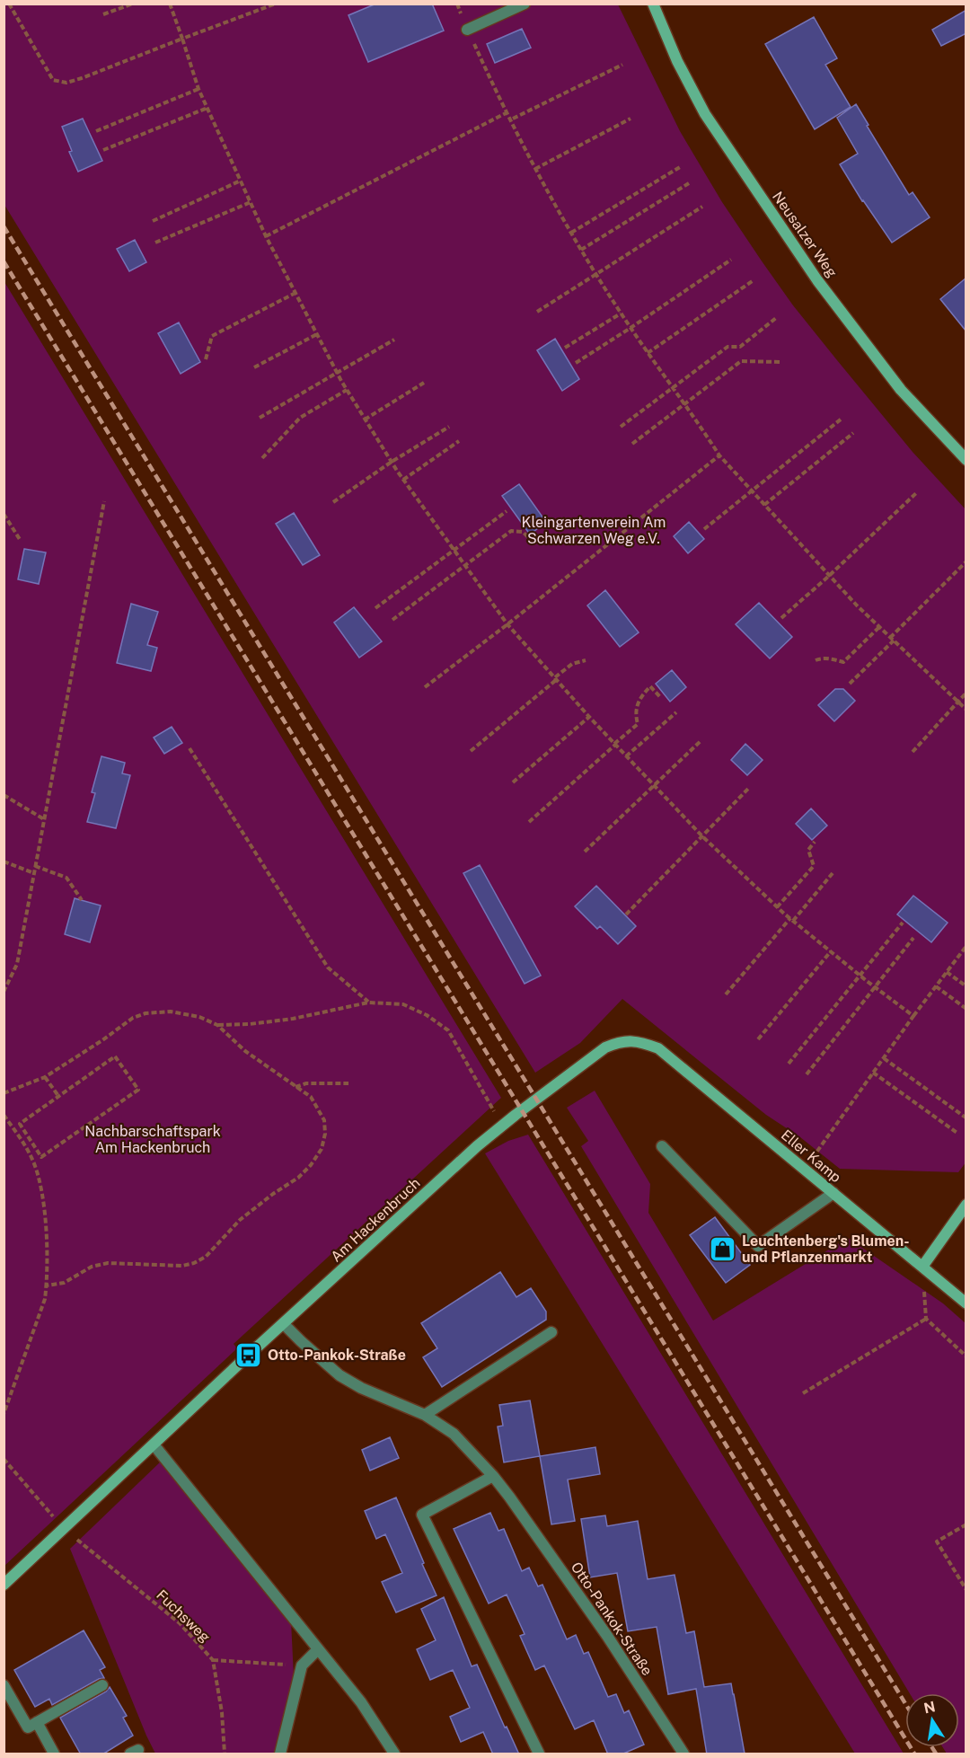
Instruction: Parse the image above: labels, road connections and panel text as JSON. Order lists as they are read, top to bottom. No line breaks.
{"streets":{"street":["Neusalzer Weg","Eller Kamp","Am Hackenbruch","Otto-Pankok-Straße"],"path":["Fuchsweg"]},"crossings":[["Eller Kamp","Am Hackenbruch"],["Am Hackenbruch","Fuchsweg"],["Am Hackenbruch","Otto-Pankok-Straße"]],"parks":["Kleingartenverein Am Schwarzen Weg e.V.","Nachbarschaftspark Am Hackenbruch"],"places":{"shop":["Leuchtenberg's Blumen- und Pflanzenmarkt"],"bus stop":["Otto-Pankok-Straße"]},"north":"top"}
